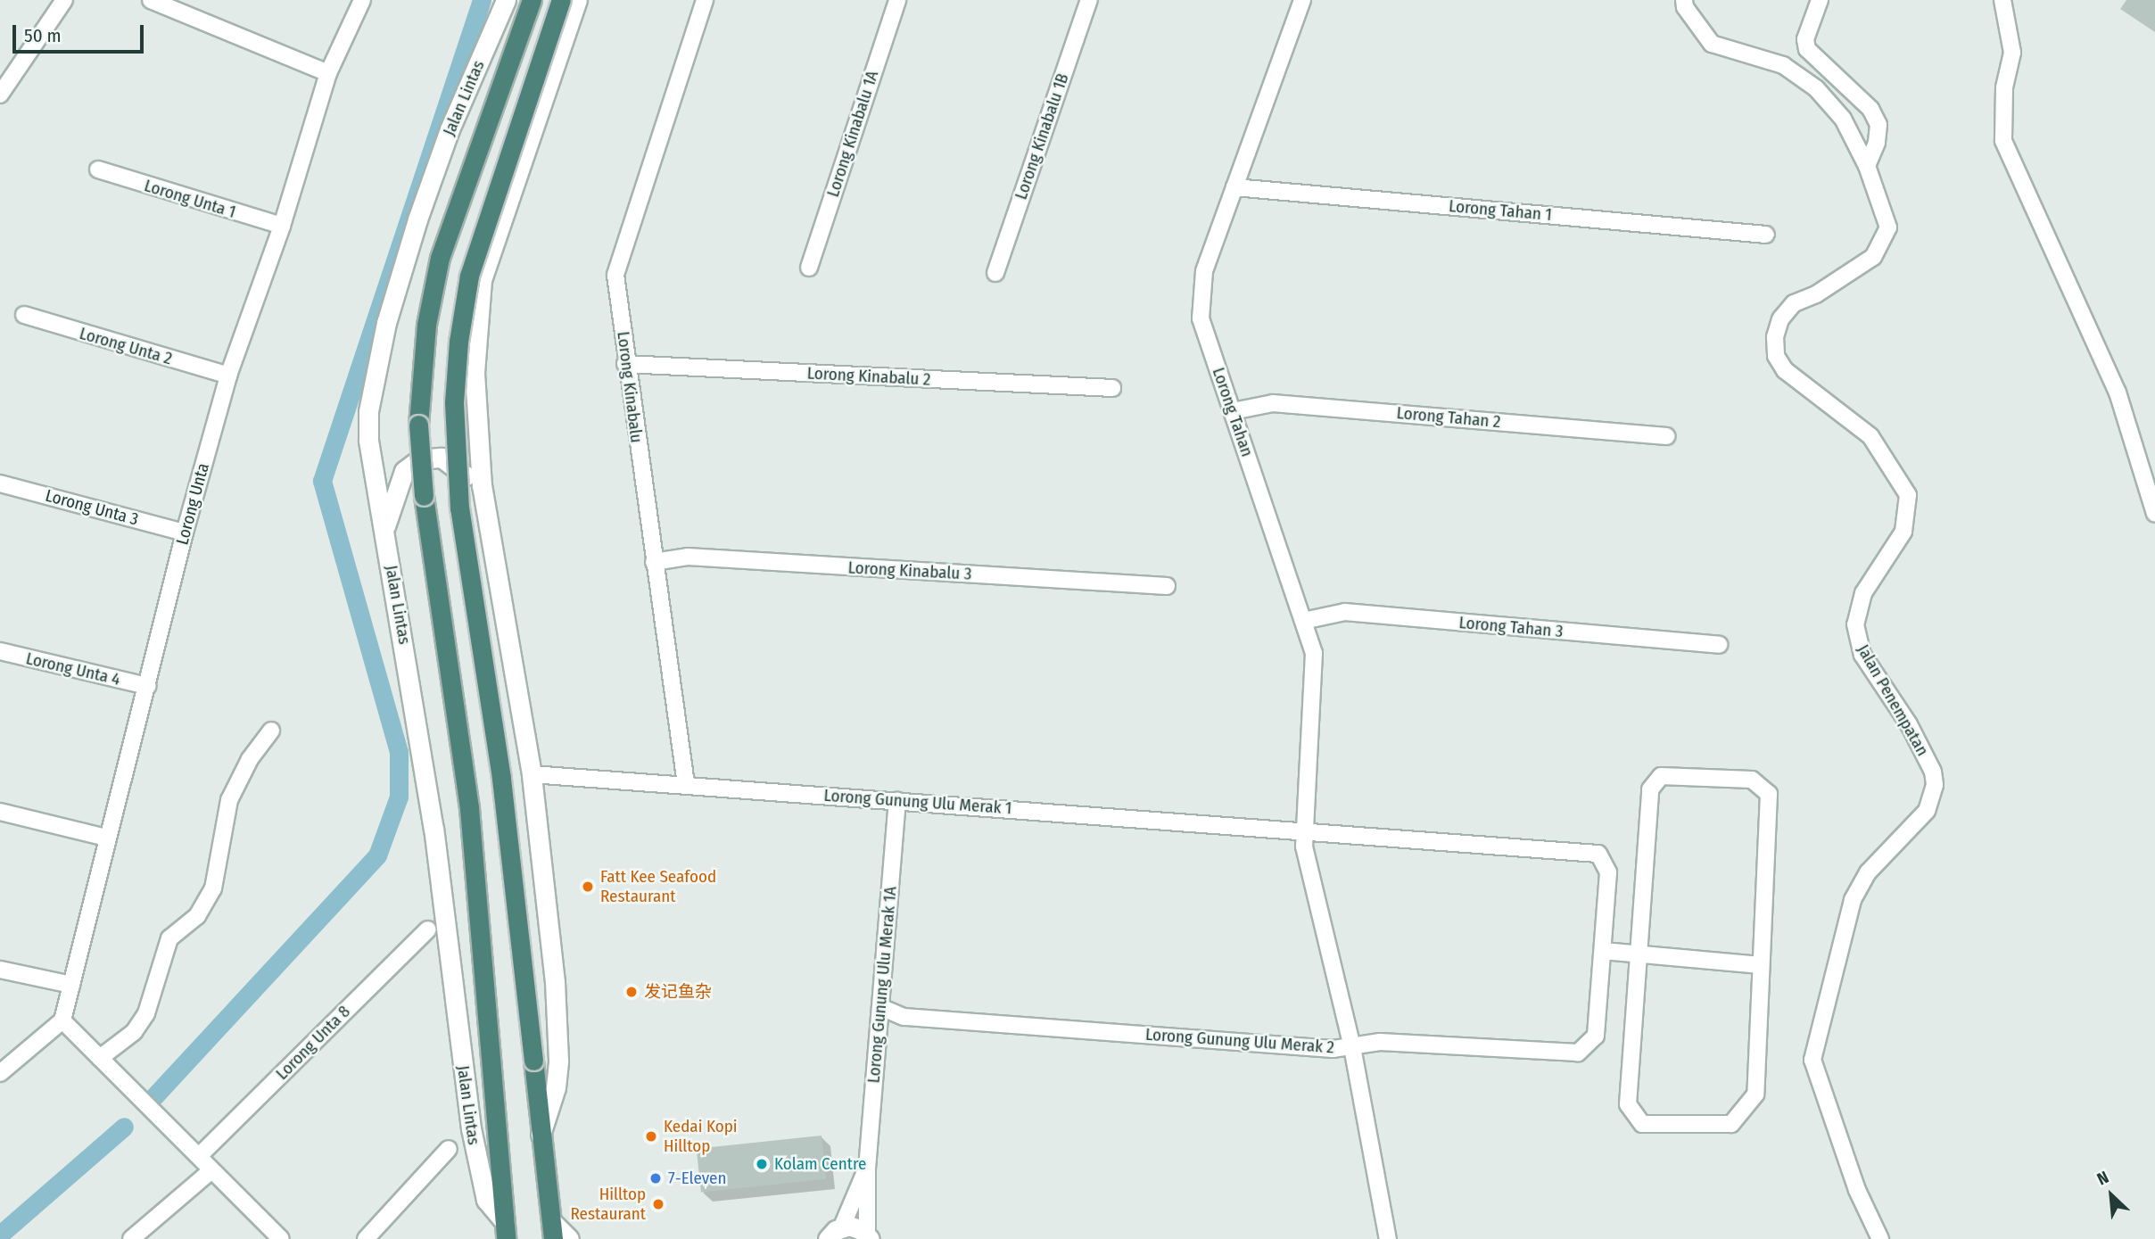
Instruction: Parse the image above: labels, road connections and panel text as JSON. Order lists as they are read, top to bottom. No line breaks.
{"streets":{"highway":["Jalan Lintas"],"street":["Lorong Kinabalu 1A","Lorong Kinabalu 1B","Lorong Unta 1","Lorong Tahan 1","Lorong Unta 2","Lorong Kinabalu 2","Lorong Kinabalu","Lorong Tahan","Lorong Tahan 2","Lorong Unta","Lorong Unta 3","Lorong Kinabalu 3","Lorong Tahan 3","Lorong Unta 4","Jalan Penempatan","Lorong Gunung Ulu Merak 1","Lorong Gunung Ulu Merak 1A","Lorong Gunung Ulu Merak 2","Lorong Unta 8"]},"crossings":[["Lorong Unta 1","Lorong Unta"],["Lorong Tahan 1","Lorong Tahan"],["Lorong Unta 2","Lorong Unta"],["Lorong Kinabalu 2","Lorong Kinabalu"],["Lorong Kinabalu","Lorong Kinabalu 3"],["Lorong Kinabalu","Lorong Gunung Ulu Merak 1"],["Lorong Tahan","Lorong Tahan 2"],["Lorong Tahan","Lorong Tahan 3"],["Lorong Tahan","Lorong Gunung Ulu Merak 1"],["Lorong Tahan","Lorong Gunung Ulu Merak 2"],["Lorong Unta","Lorong Unta 3"],["Lorong Unta","Lorong Unta 4"],["Lorong Gunung Ulu Merak 1","Lorong Gunung Ulu Merak 1A"],["Lorong Gunung Ulu Merak 1","Lorong Gunung Ulu Merak 2"],["Lorong Gunung Ulu Merak 1A","Lorong Gunung Ulu Merak 2"]],"places":["Fatt Kee Seafood Restaurant","发记鱼杂","Kedai Kopi Hilltop","Kolam Centre","7-Eleven","Hilltop Restaurant"],"scale_bar":"50 m","north":"top left"}
